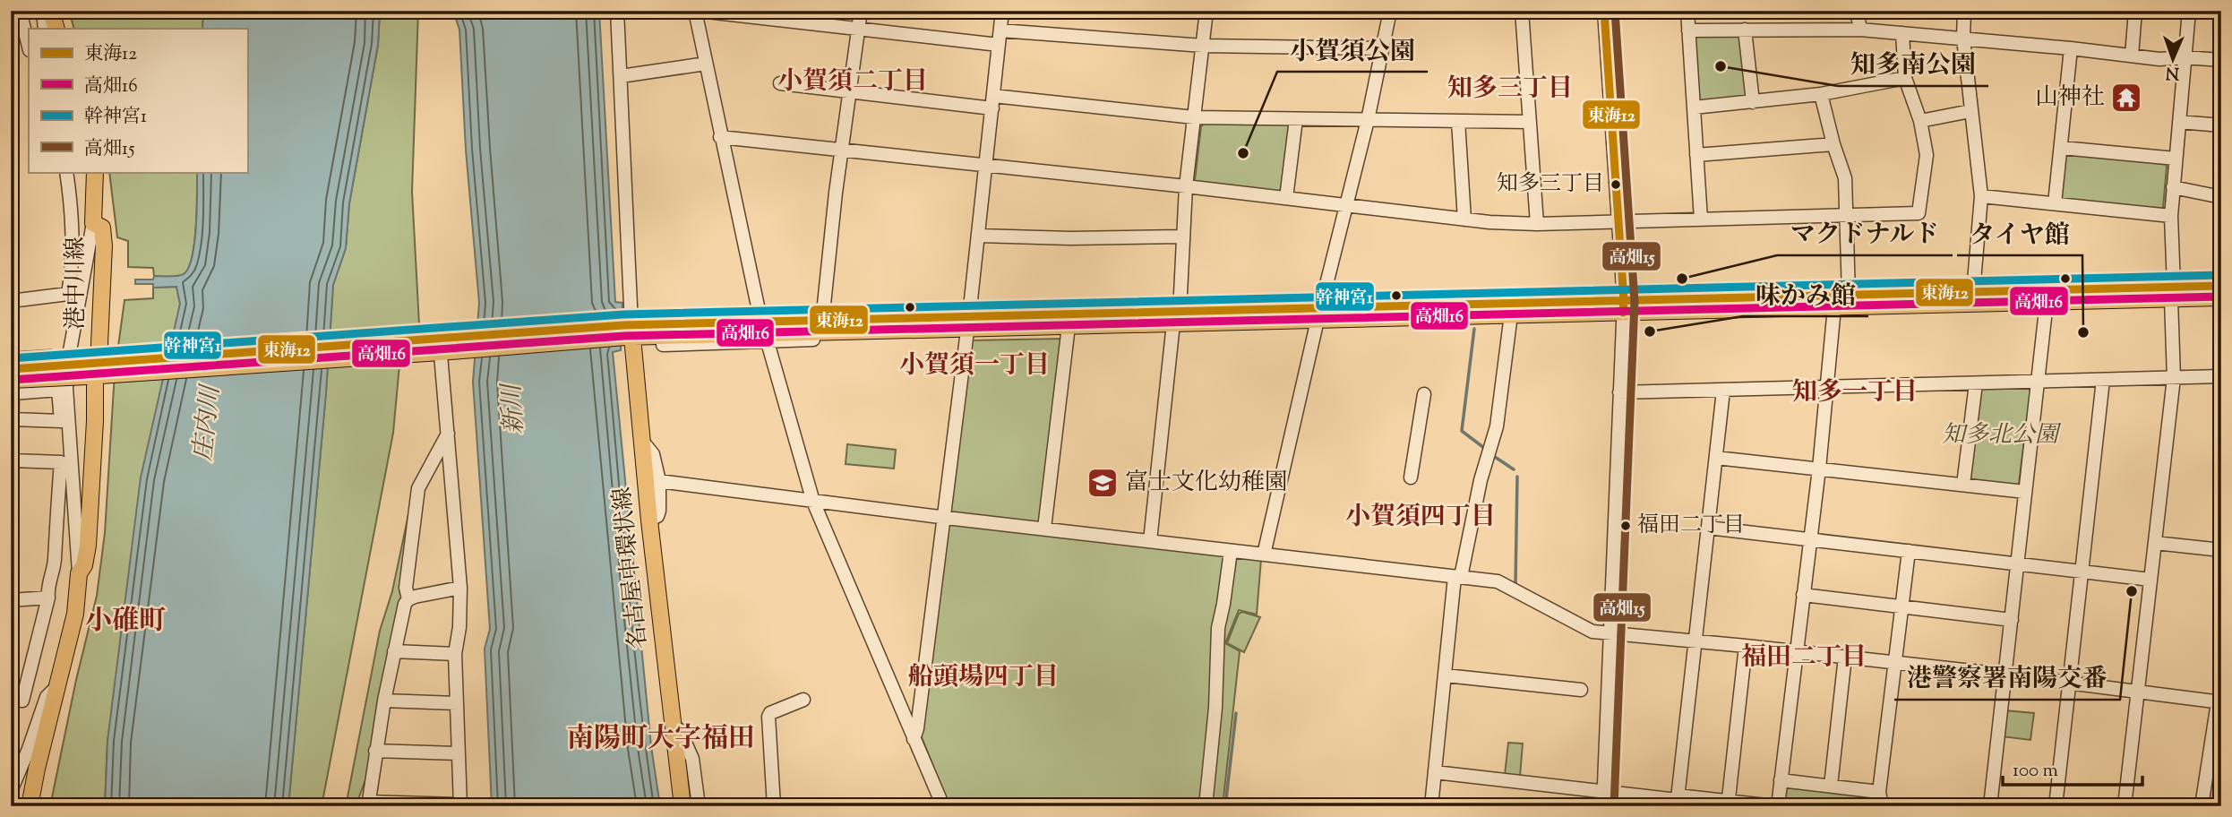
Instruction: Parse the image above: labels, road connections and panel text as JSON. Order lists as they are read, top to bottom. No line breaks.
{"streets":{"main road":["港中川線","名古屋中環状線"]},"districts":["小賀須二丁目","知多三丁目","小賀須一丁目","知多一丁目","小賀須四丁目","小碓町","福田二丁目","船頭場四丁目","南陽町大字福田"],"water":["新川","庄内川"],"parks":["知多北公園"],"places":{"other":["知多南公園","小賀須公園","知多三丁目","マクドナルド","味かみ館","タイヤ館","福田二丁目","港警察署南陽交番"],"temple":["山神社"],"school or university":["富士文化幼稚園"]},"lines":["transit line 東海12","transit line 高畑15","transit line 幹神宮1","transit line 高畑16"],"legend":["東海12","高畑16","幹神宮1","高畑15"],"scale_bar":"100 m","north":"bottom"}
